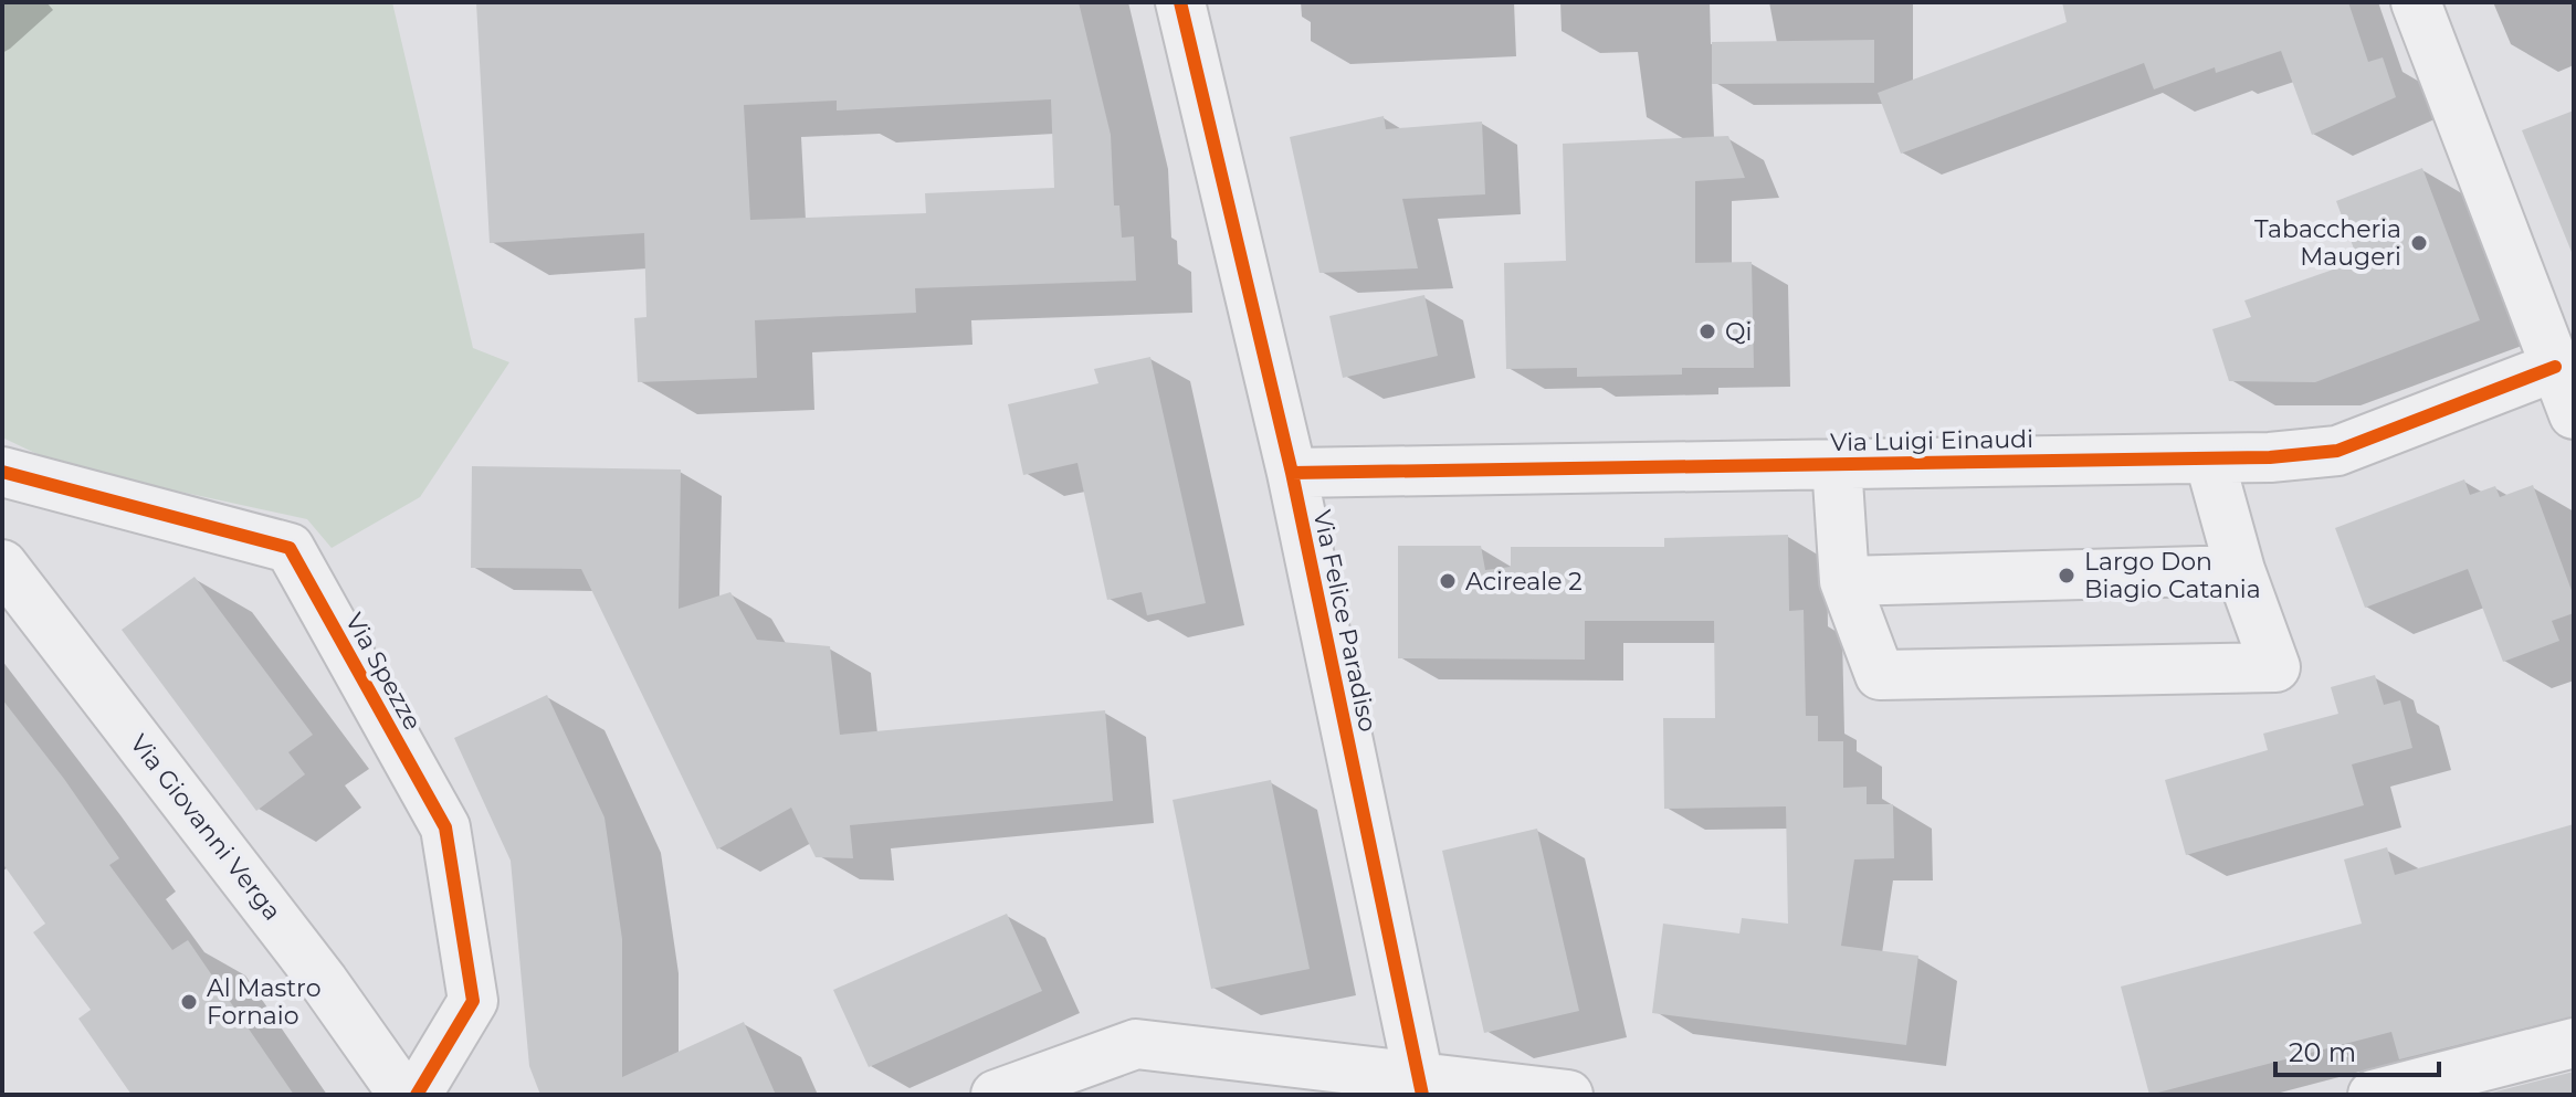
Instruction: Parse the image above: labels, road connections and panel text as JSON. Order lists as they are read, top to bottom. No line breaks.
{"streets":{"street":["Via Luigi Einaudi","Via Felice Paradiso","Via Spezze","Via Giovanni Verga"]},"crossings":[["Via Luigi Einaudi","Via Felice Paradiso"]],"places":["Tabaccheria Maugeri","Qi","Largo Don Biagio Catania","Acireale 2","Al Mastro Fornaio"],"scale_bar":"20 m"}
